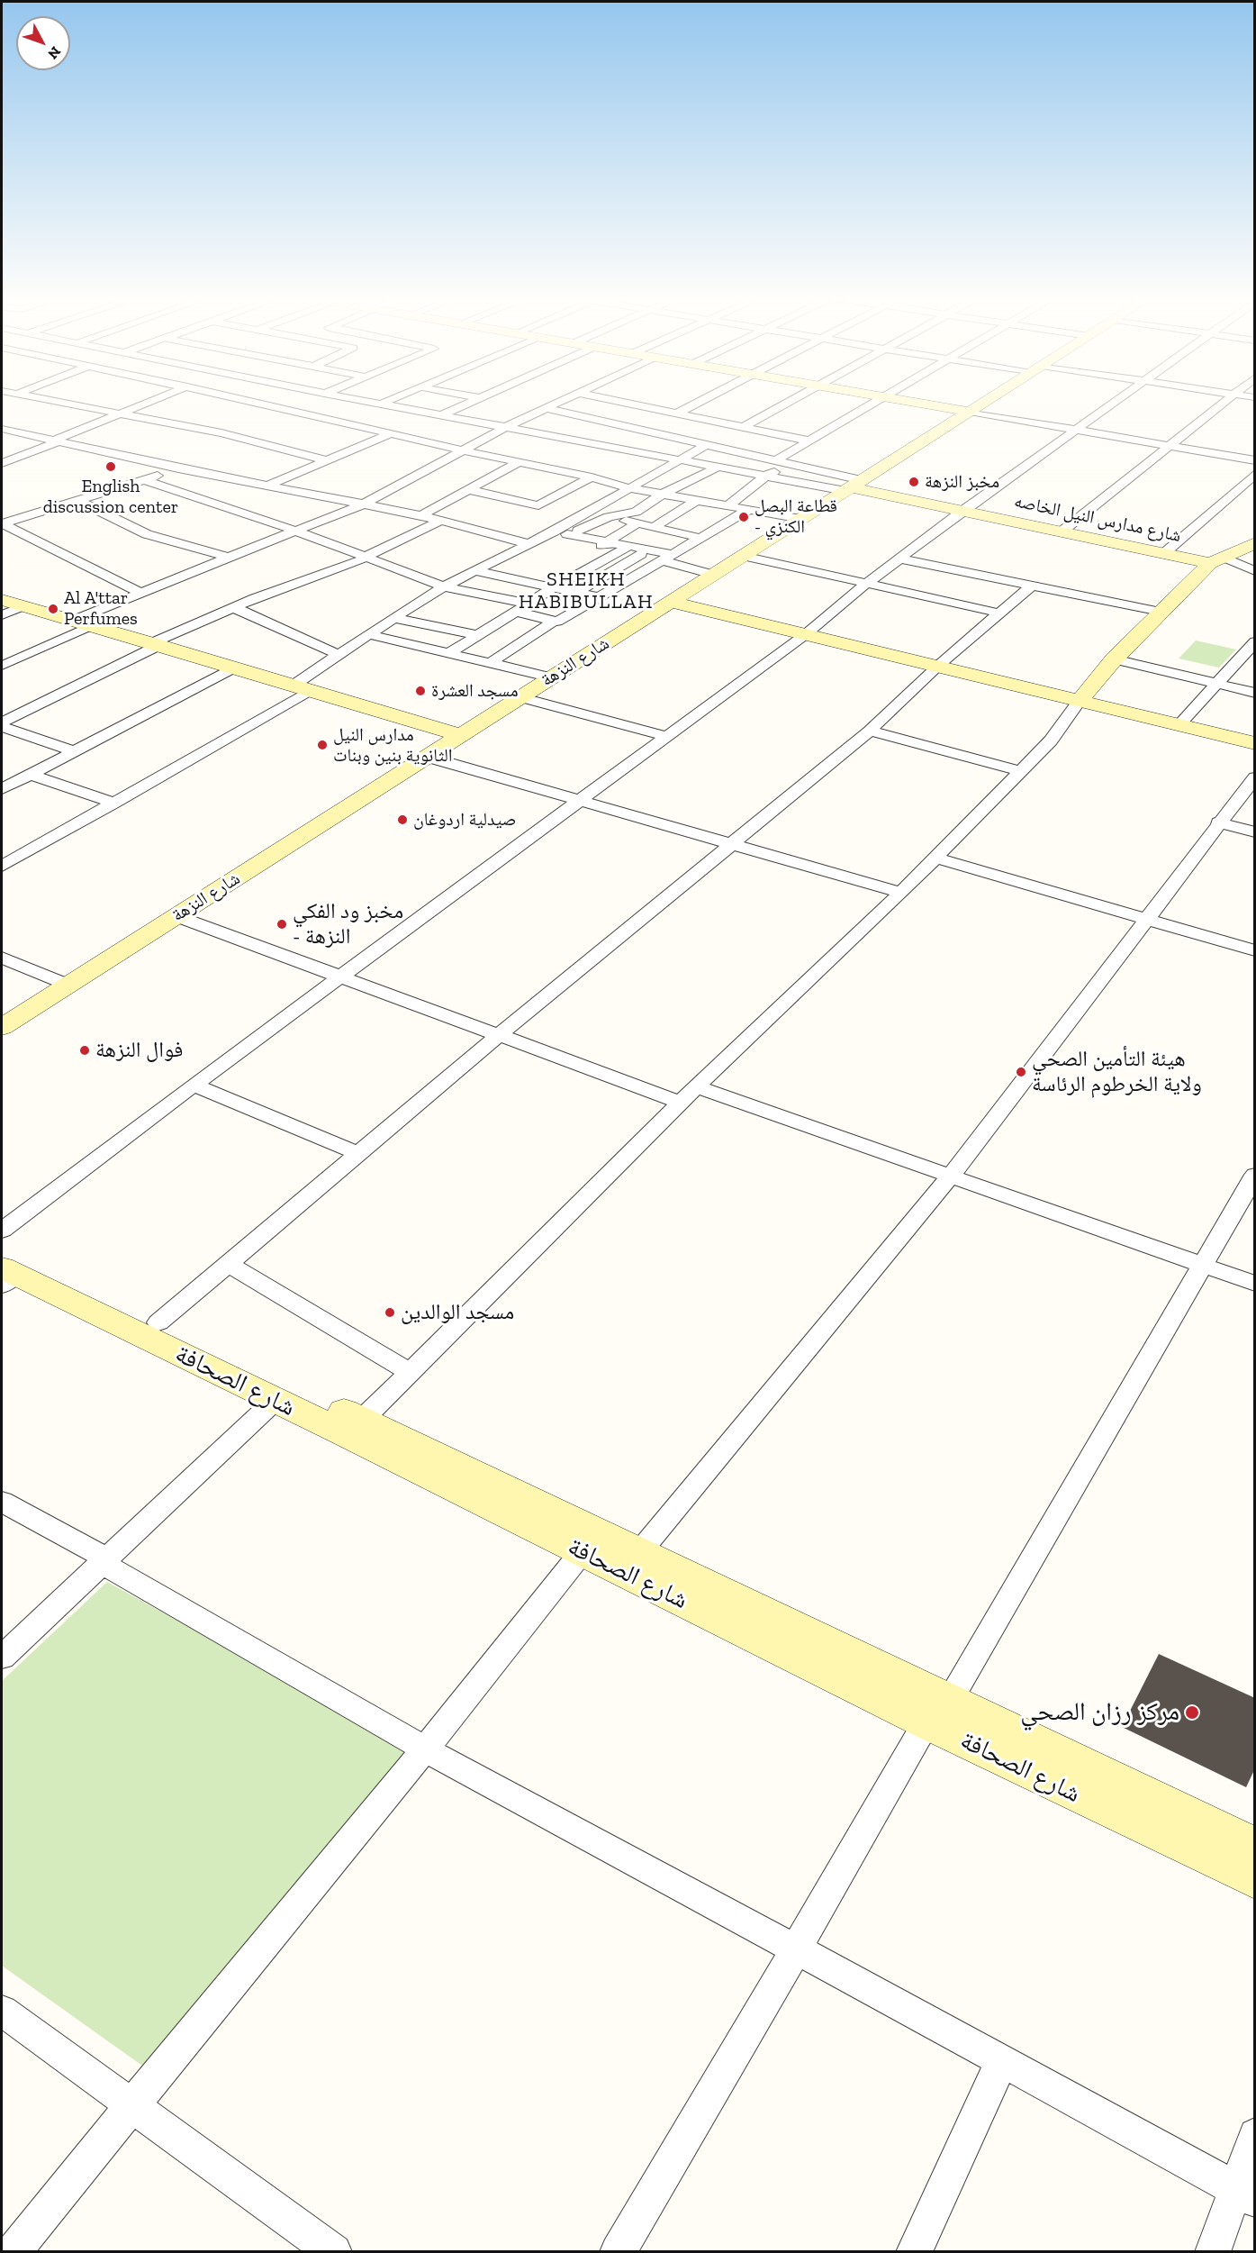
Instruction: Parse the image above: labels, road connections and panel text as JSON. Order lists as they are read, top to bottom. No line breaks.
{"streets":{"street":["شارع مدارس النيل الخاصه","شارع النزهة","شارع الصحافة"]},"crossings":[["شارع مدارس النيل الخاصه","شارع النزهة"]],"districts":["SHEIKH HABIBULLAH"],"places":["English discussion center","مخبز النزهة","قطاعة البصل - الكنزي","Al A'ttar Perfumes","مسجد العشرة","مدارس النيل الثانوية بنين وبنات","صيدلية اردوغان","مخبز ود الفكي - النزهة","فوال النزهة","هيئة التأمين الصحي ولاية الخرطوم الرئاسة","مسجد الوالدين","مركز رزان الصحي"],"north":"bottom right"}
